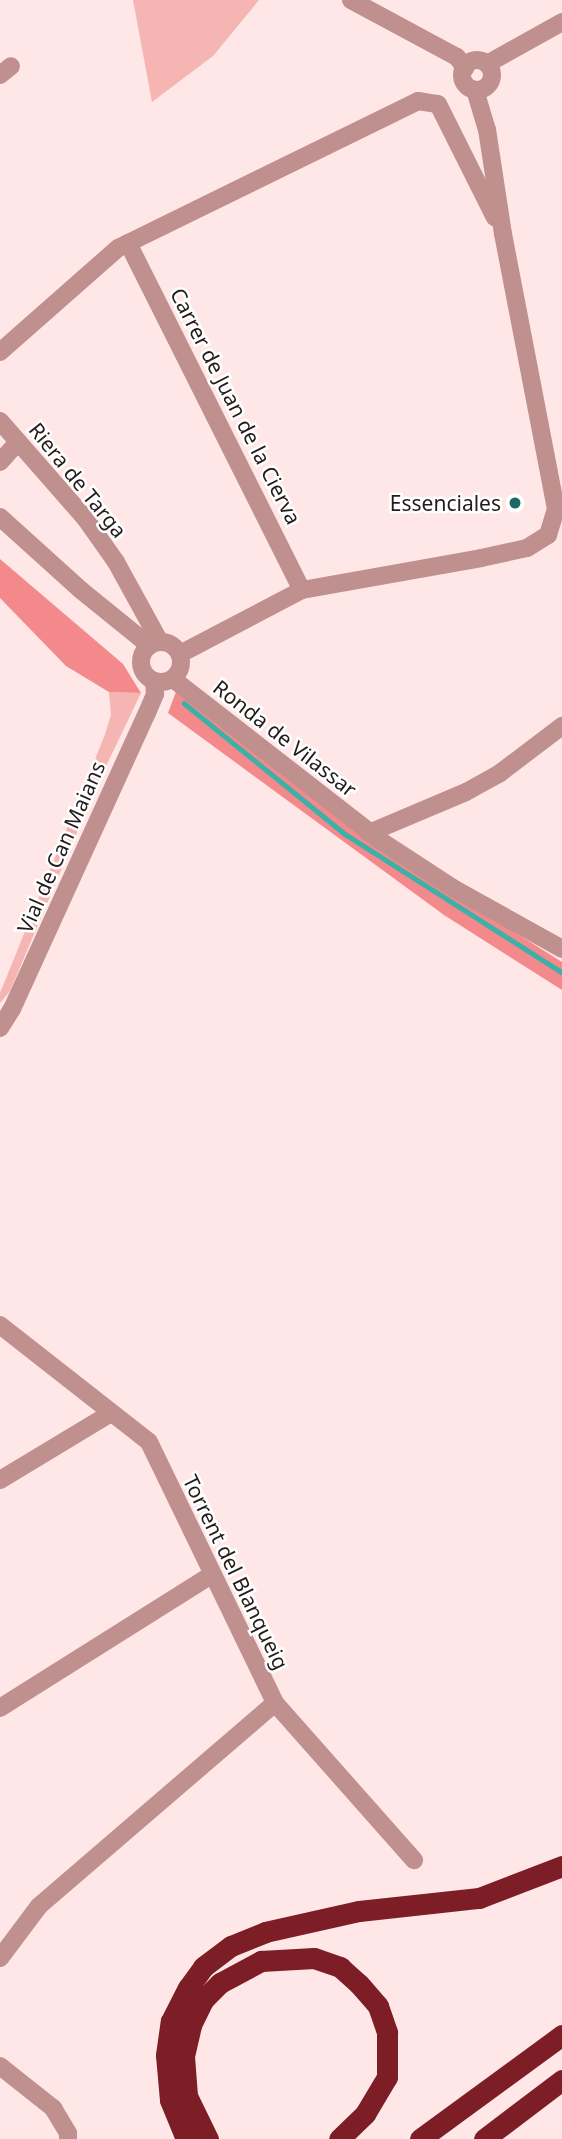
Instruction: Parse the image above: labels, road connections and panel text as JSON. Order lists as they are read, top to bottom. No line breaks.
{"streets":{"street":["Carrer de Juan de la Cierva","Riera de Targa","Ronda de Vilassar","Vial de Can Maians","Torrent del Blanqueig"]},"crossings":[["Riera de Targa","Ronda de Vilassar"],["Riera de Targa","Vial de Can Maians"],["Ronda de Vilassar","Vial de Can Maians"]],"places":["Essenciales"]}
